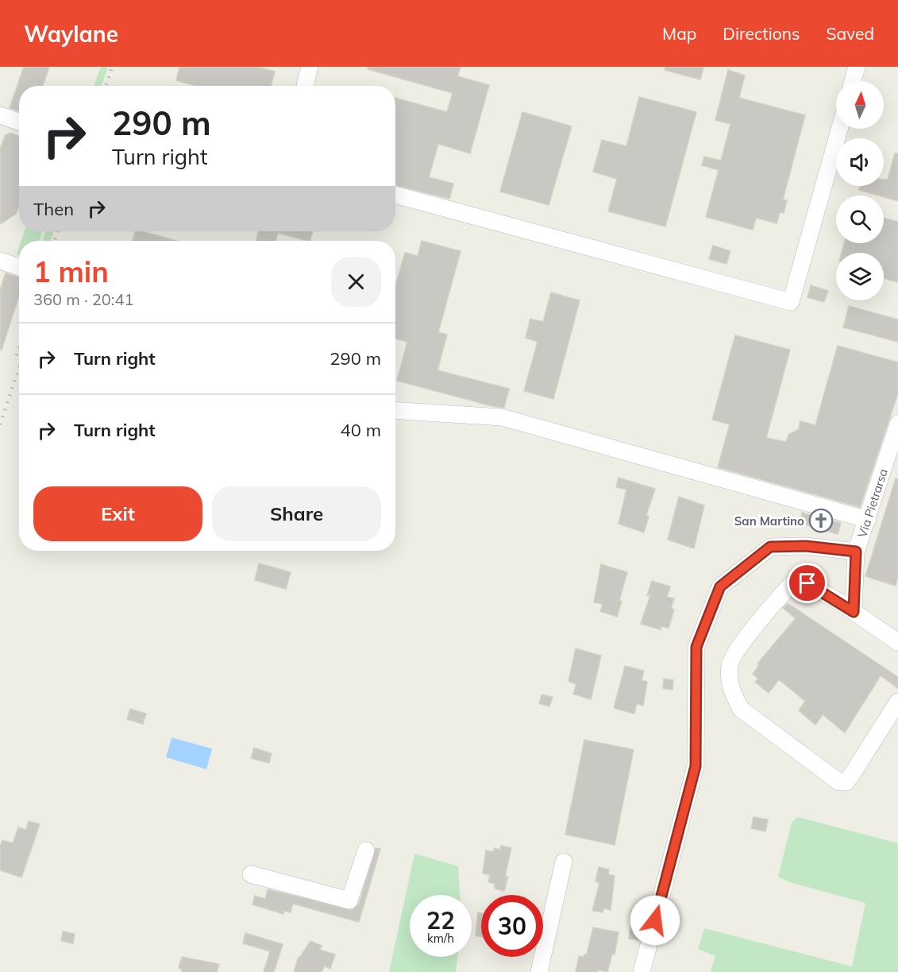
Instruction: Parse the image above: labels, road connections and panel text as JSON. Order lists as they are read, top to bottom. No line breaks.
{"streets":{"street":["Via Pietrarsa"]},"places":{"church":["San Martino"]},"north":"top","page":{"header":"Waylane","nav":["Map","Directions","Saved"],"turn":["290 m","Turn right"],"then":"Then","heading":["1 min","360 m · 20:41"],"list":[{"name":"Turn right","value":"290 m"},{"name":"Turn right","value":"40 m"}],"buttons":["Exit","Share"],"speed":"22 km/h","limit":"30"}}
